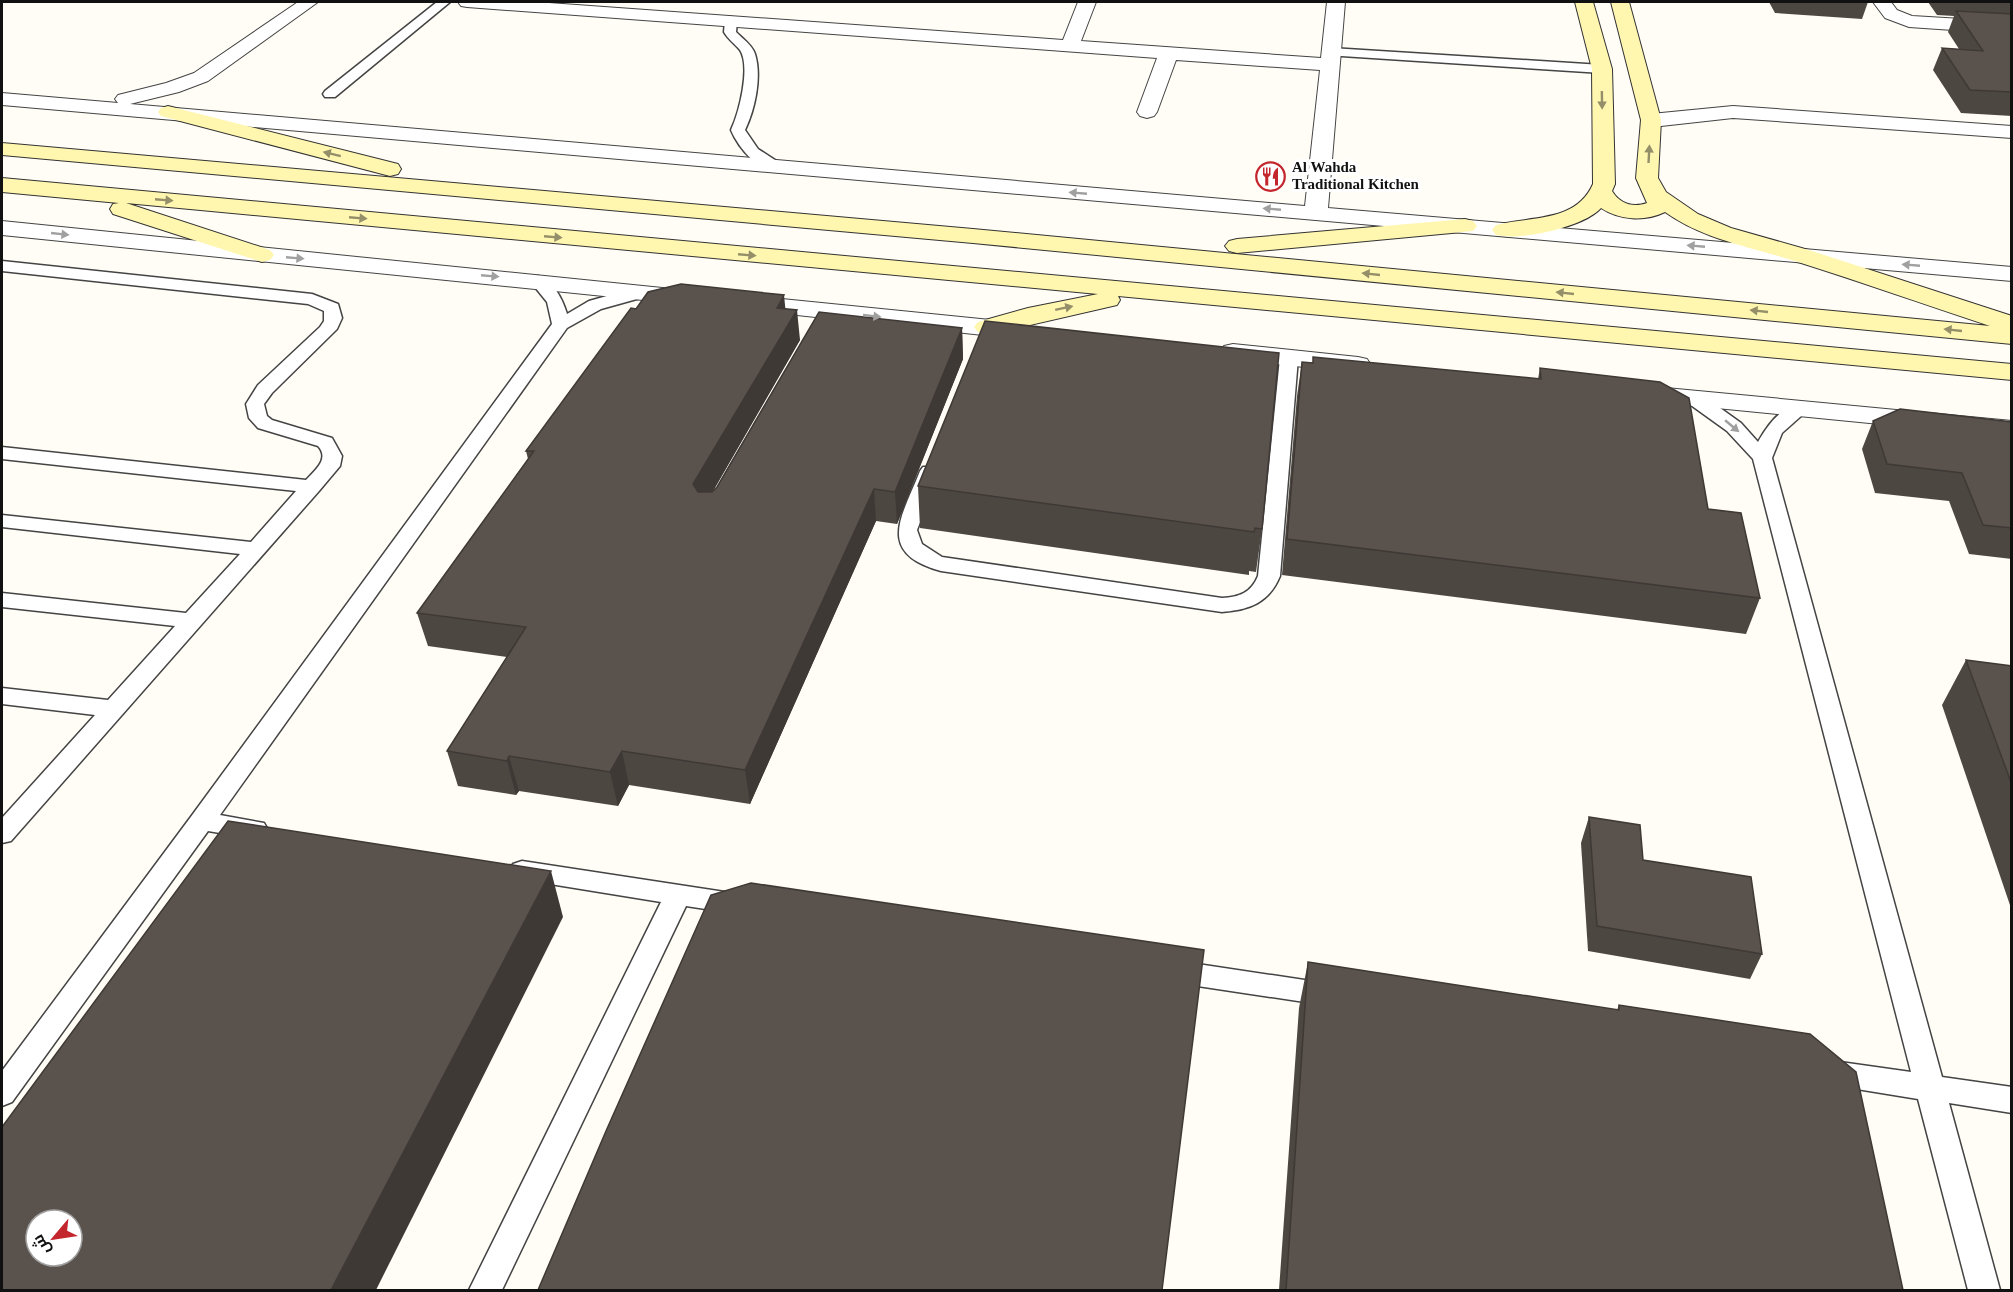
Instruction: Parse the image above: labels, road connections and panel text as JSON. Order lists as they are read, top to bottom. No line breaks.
{"places":{"restaurant":["Al Wahda Traditional Kitchen"]},"north":"bottom left"}
